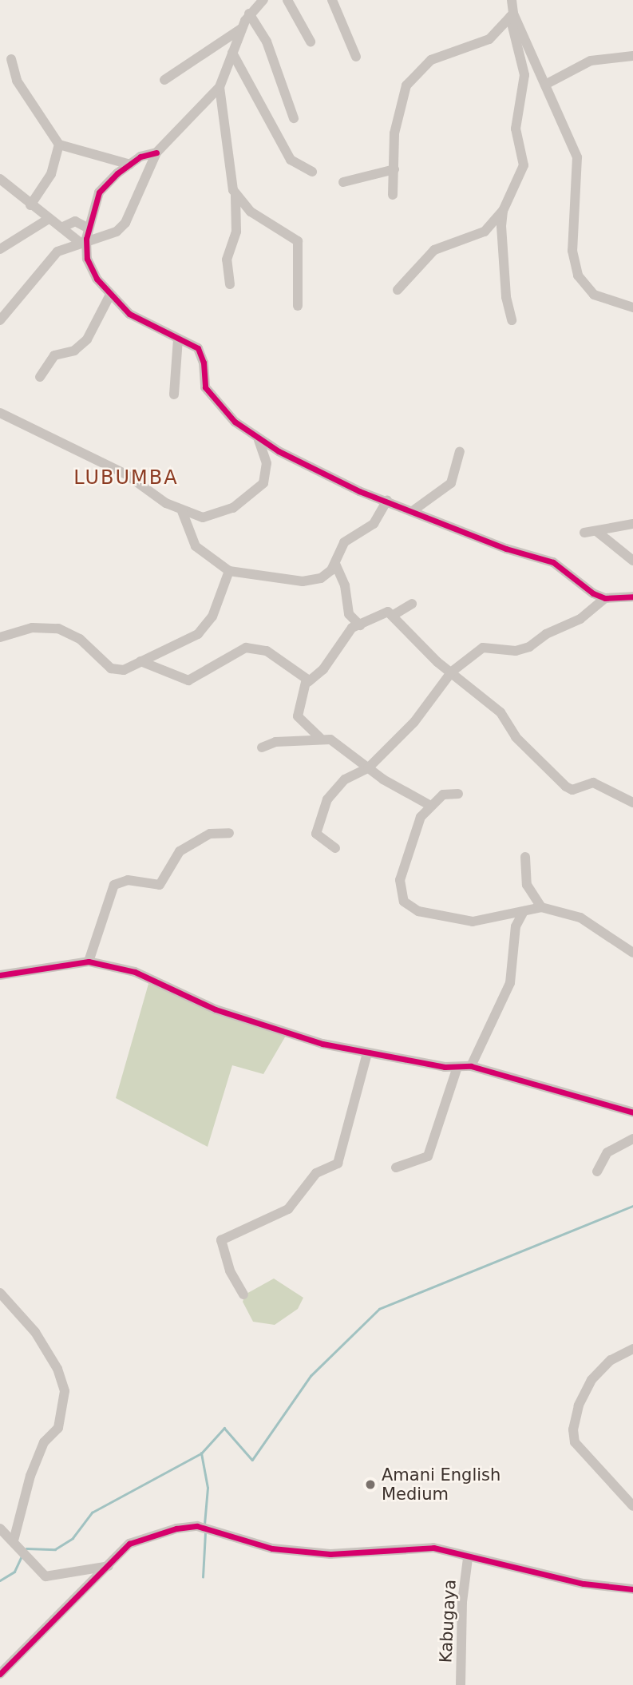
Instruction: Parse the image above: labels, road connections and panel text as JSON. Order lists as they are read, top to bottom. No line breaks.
{"streets":{"street":["Kabugaya"]},"districts":["LUBUMBA"],"places":["Amani English Medium"]}
